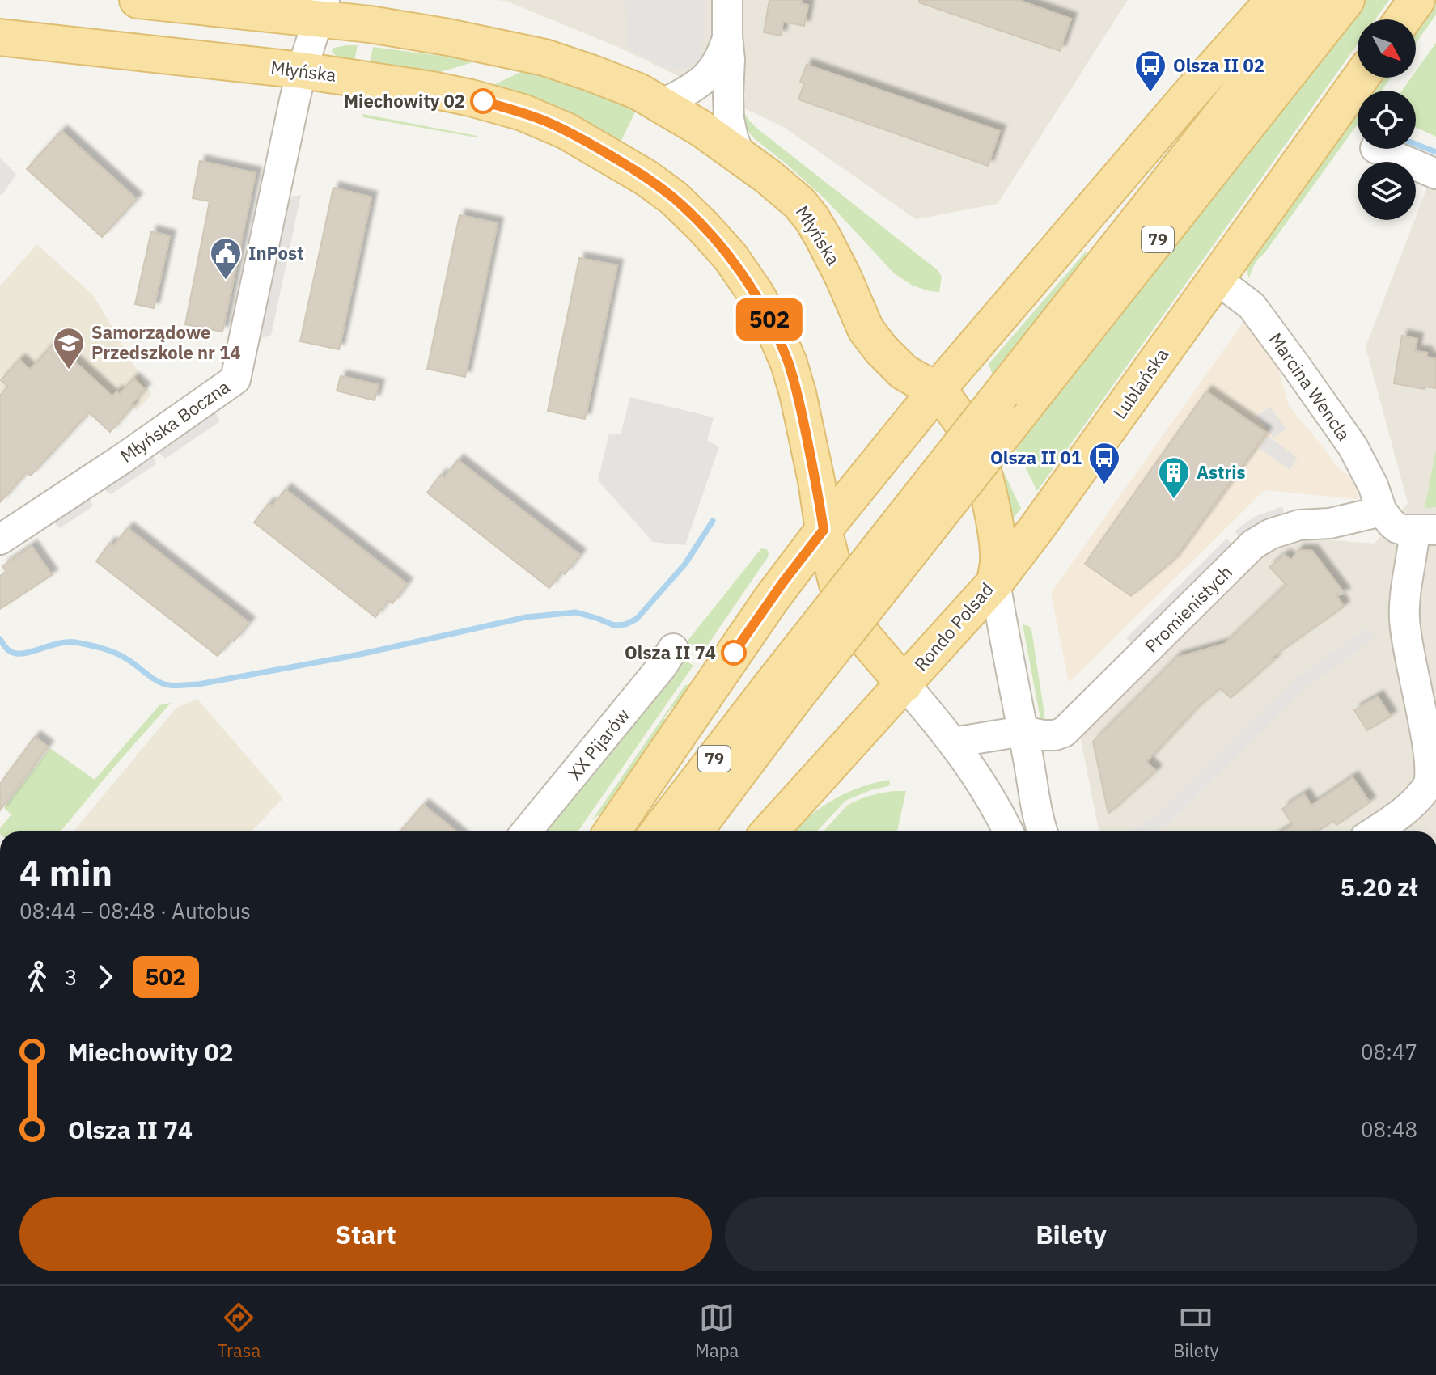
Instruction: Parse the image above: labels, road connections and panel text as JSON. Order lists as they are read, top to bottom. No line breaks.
{"streets":{"main road":["Młyńska","79","Lublańska","Rondo Polsad"],"street":["Marcina Wencla","Młyńska Boczna","Promienistych","XX Pijarów"]},"crossings":[["Młyńska","Młyńska Boczna"],["Młyńska","Rondo Polsad"],["Lublańska","Marcina Wencla"],["Lublańska","Rondo Polsad"],["Marcina Wencla","Promienistych"]],"places":{"bus stop":["Olsza II 02","Olsza II 01"],"other":["Miechowity 02","Olsza II 74"],"public building":["InPost"],"school or university":["Samorządowe Przedszkole nr 14"],"building":["Astris"]},"lines":["bus line 502"],"north":"bottom right","page":{"on_map":"502","heading":["4 min","08:44 – 08:48 · Autobus","5.20 zł"],"legs":["3","502"],"list":[{"name":"Miechowity 02","value":"08:47"},{"name":"Olsza II 74","value":"08:48"}],"buttons":["Start","Bilety"],"tabs":["Trasa","Mapa","Bilety"]}}
